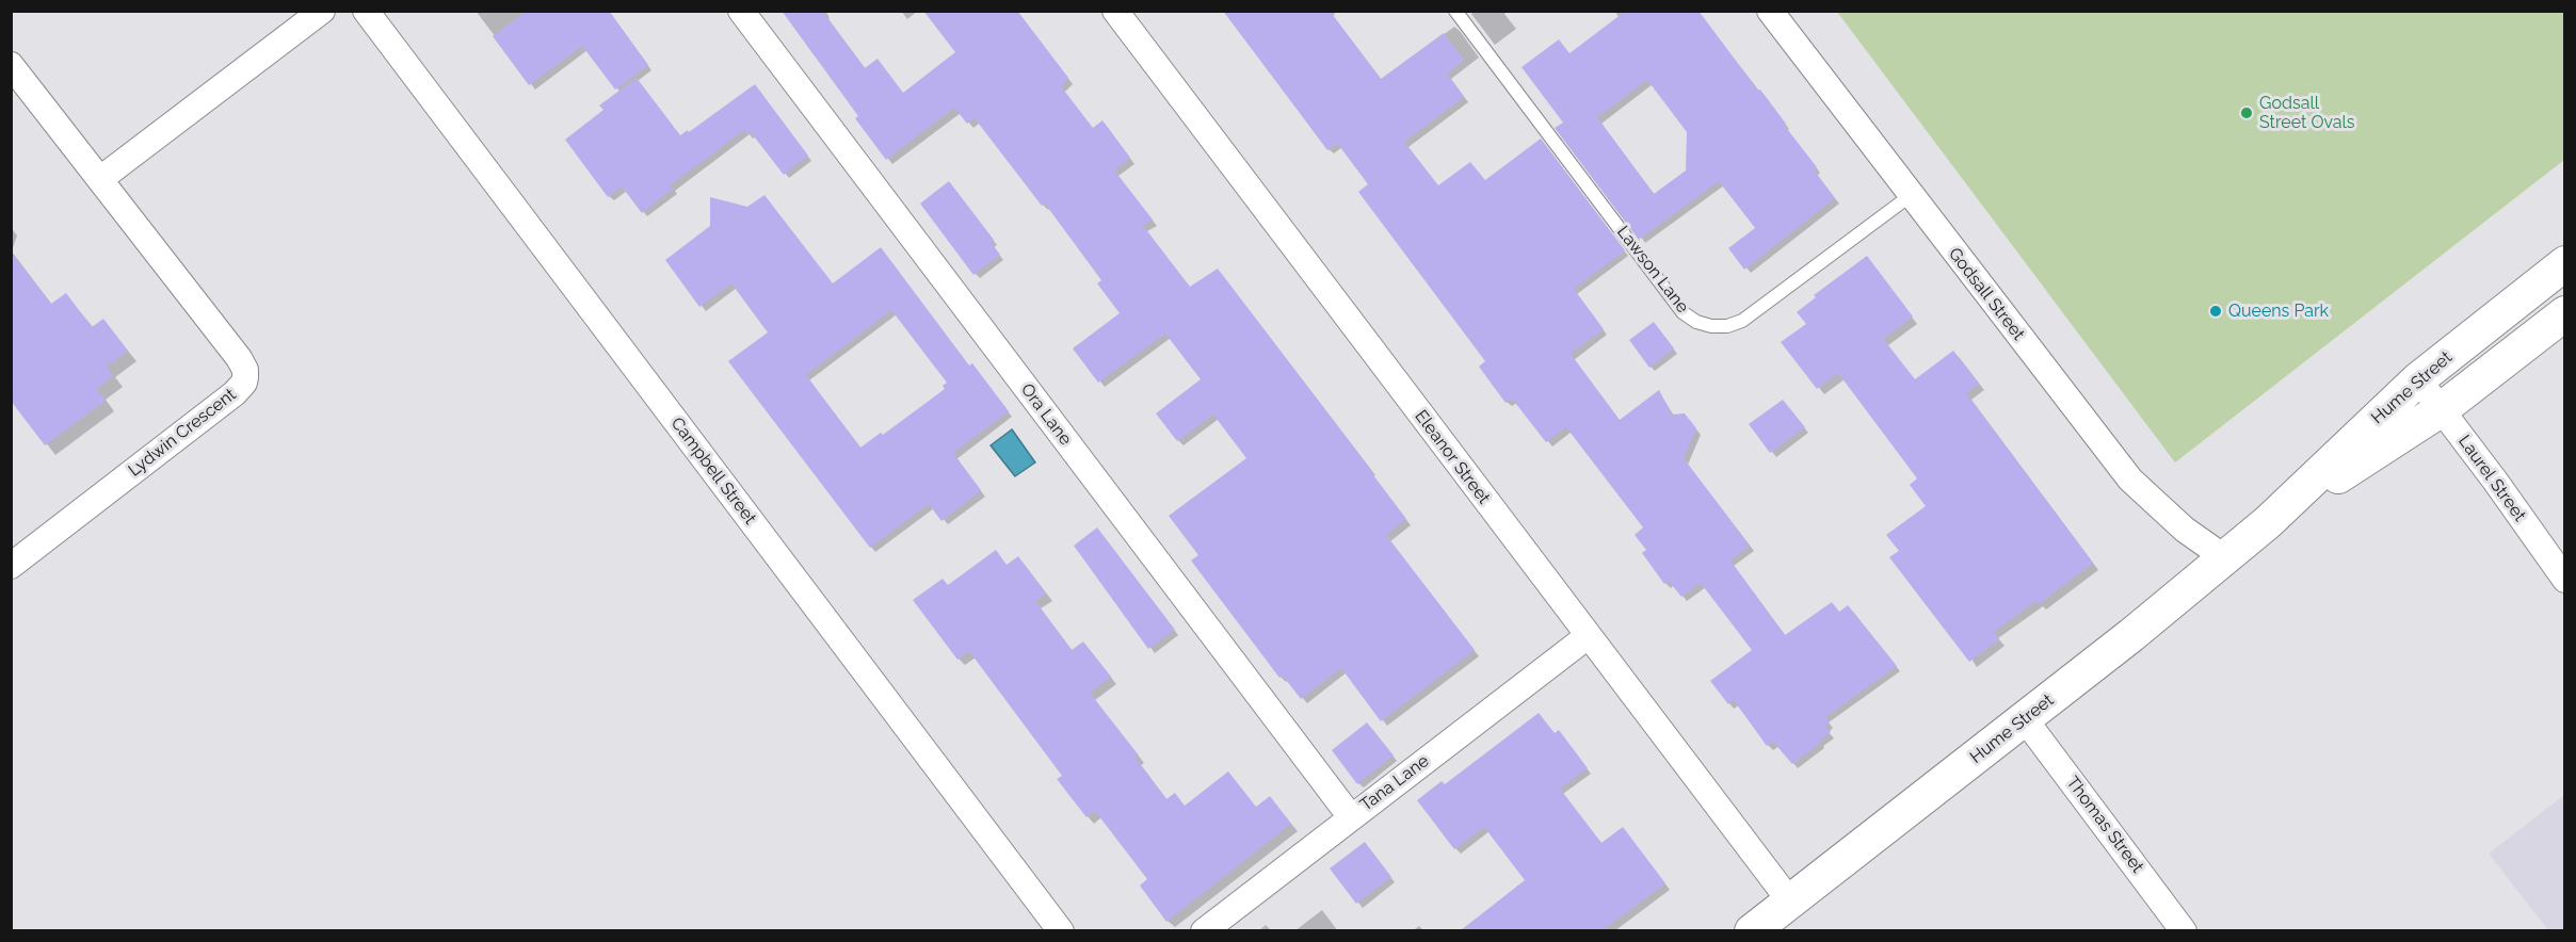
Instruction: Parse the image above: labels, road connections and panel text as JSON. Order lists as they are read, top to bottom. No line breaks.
{"streets":{"street":["Godsall Street","Hume Street","Ora Lane","Lydwin Crescent","Eleanor Street","Campbell Street","Laurel Street","Tana Lane","Thomas Street"],"lane":["Lawson Lane"]},"crossings":[["Lawson Lane","Godsall Street"],["Godsall Street","Hume Street"],["Hume Street","Eleanor Street"],["Hume Street","Laurel Street"],["Hume Street","Thomas Street"],["Ora Lane","Tana Lane"],["Eleanor Street","Tana Lane"]],"places":["Godsall Street Ovals","Queens Park"]}
